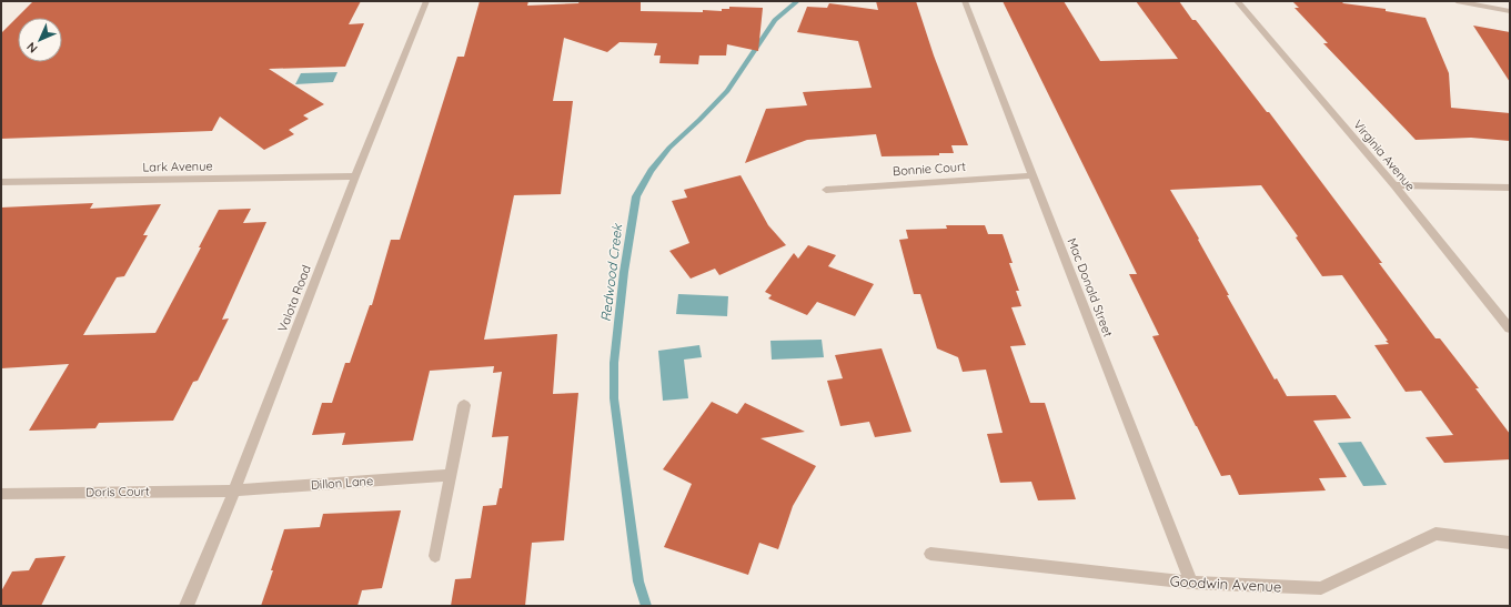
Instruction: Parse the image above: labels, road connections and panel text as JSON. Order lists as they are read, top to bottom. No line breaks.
{"streets":{"street":["Virginia Avenue","Lark Avenue","Bonnie Court","Mac Donald Street","Valota Road","Dillon Lane","Doris Court","Goodwin Avenue"]},"crossings":[["Lark Avenue","Valota Road"],["Bonnie Court","Mac Donald Street"],["Mac Donald Street","Goodwin Avenue"],["Valota Road","Dillon Lane"],["Valota Road","Doris Court"],["Dillon Lane","Doris Court"]],"water":["Redwood Creek"],"north":"bottom left"}
